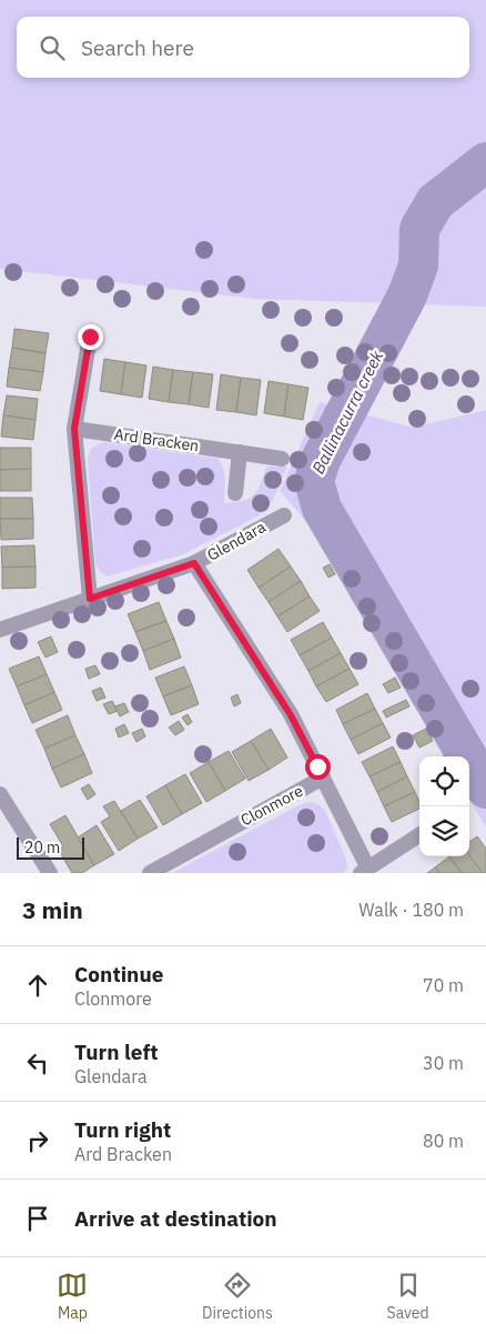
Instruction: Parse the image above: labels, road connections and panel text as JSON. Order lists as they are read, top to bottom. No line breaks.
{"streets":{"street":["Ard Bracken","Glendara","Clonmore"]},"water":["Ballinacurra creek"],"scale_bar":"20 m","page":{"search":"Search here","scale":"20 m","heading":["3 min","Walk · 180 m"],"list":[["Continue","Clonmore","70 m"],["Turn left","Glendara","30 m"],["Turn right","Ard Bracken","80 m"],"Arrive at destination"],"nav":["Map","Directions","Saved"]}}
